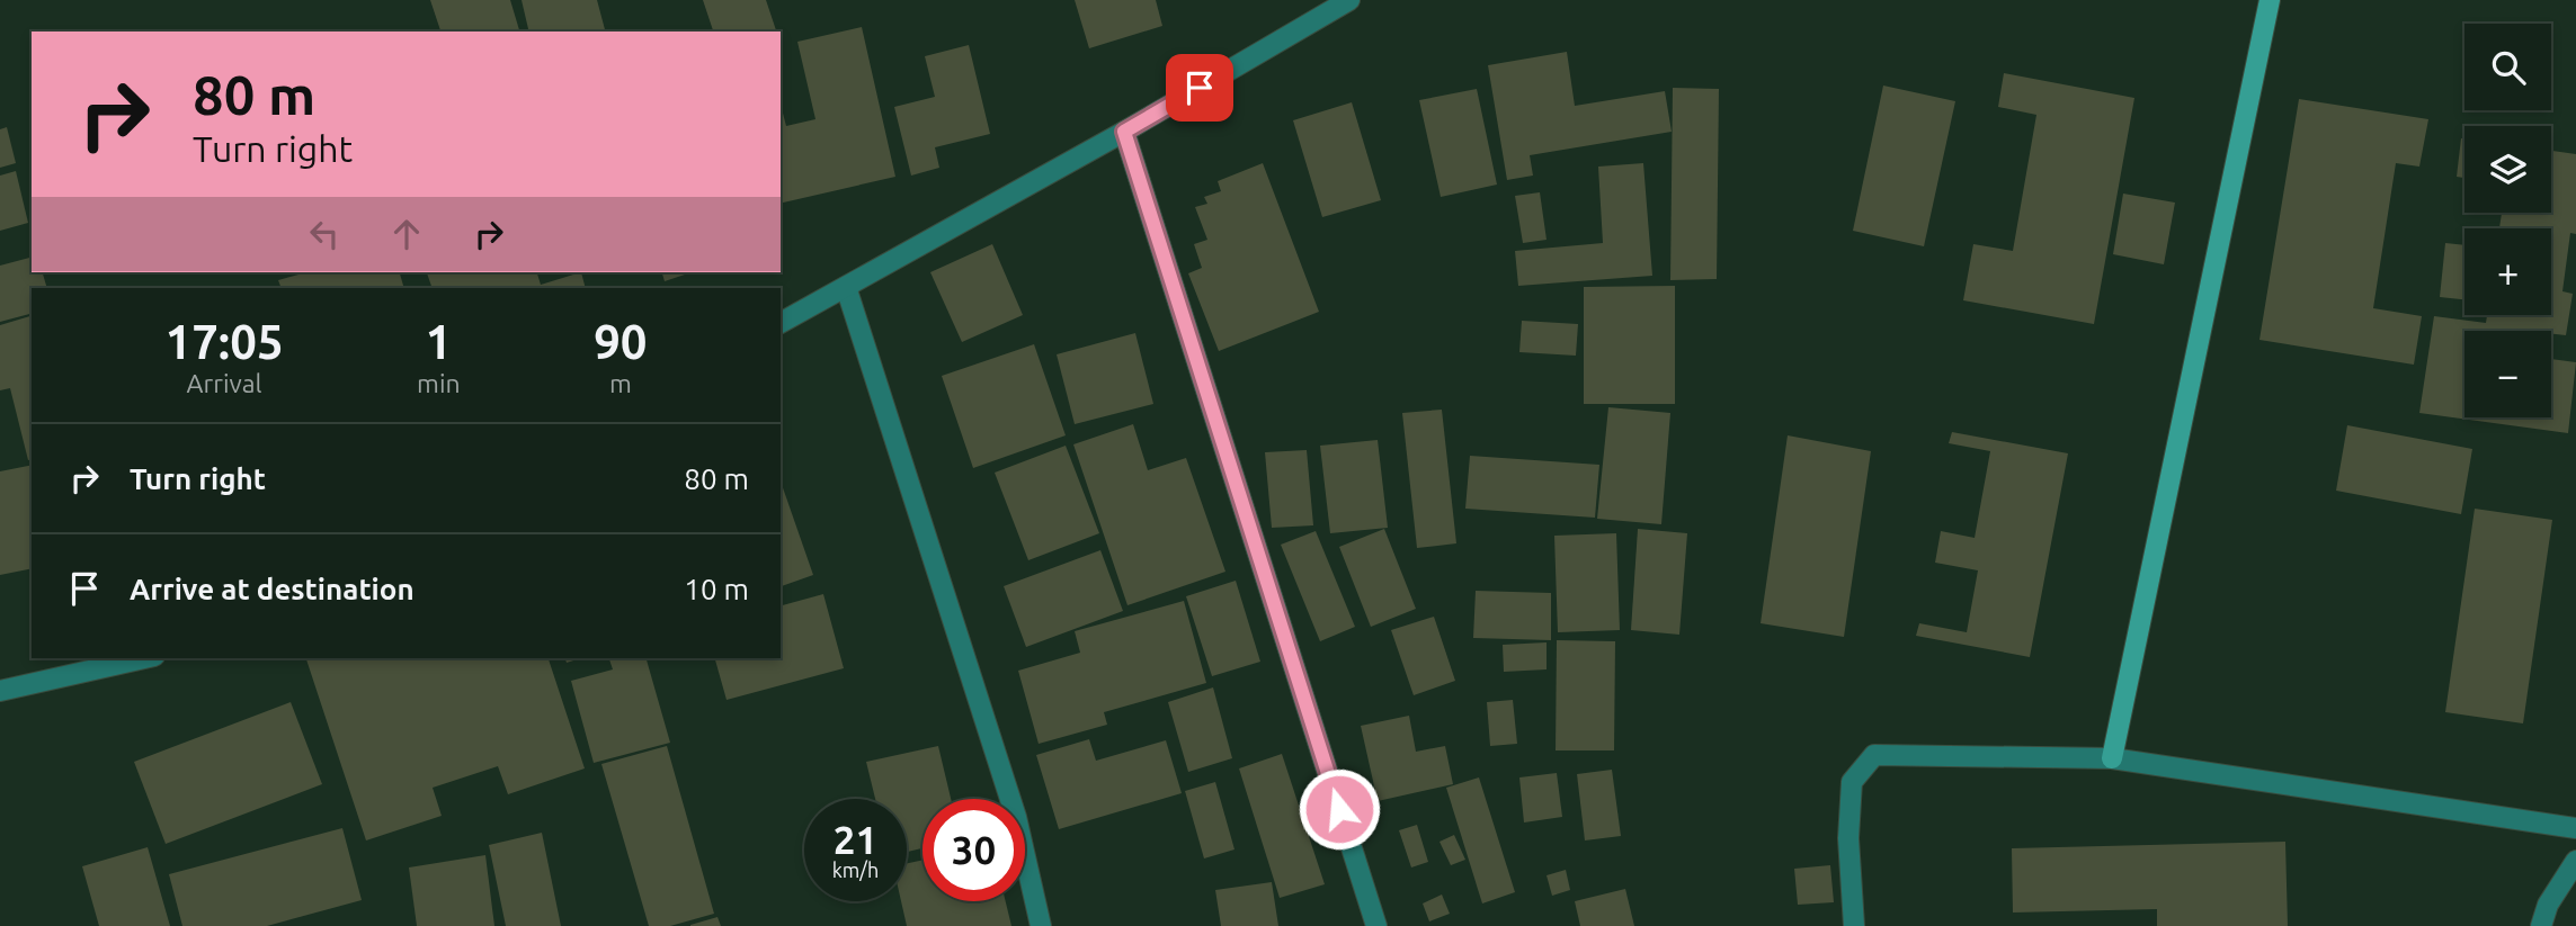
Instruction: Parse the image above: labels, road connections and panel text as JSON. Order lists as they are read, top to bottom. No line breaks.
{"page":{"map_buttons":["+","−"],"turn":["80 m","Turn right"],"eta":["17:05","Arrival","1","min","90","m"],"list":[{"name":"Turn right","value":"80 m"},{"name":"Arrive at destination","value":"10 m"}],"speed":"21 km/h","limit":"30"}}
